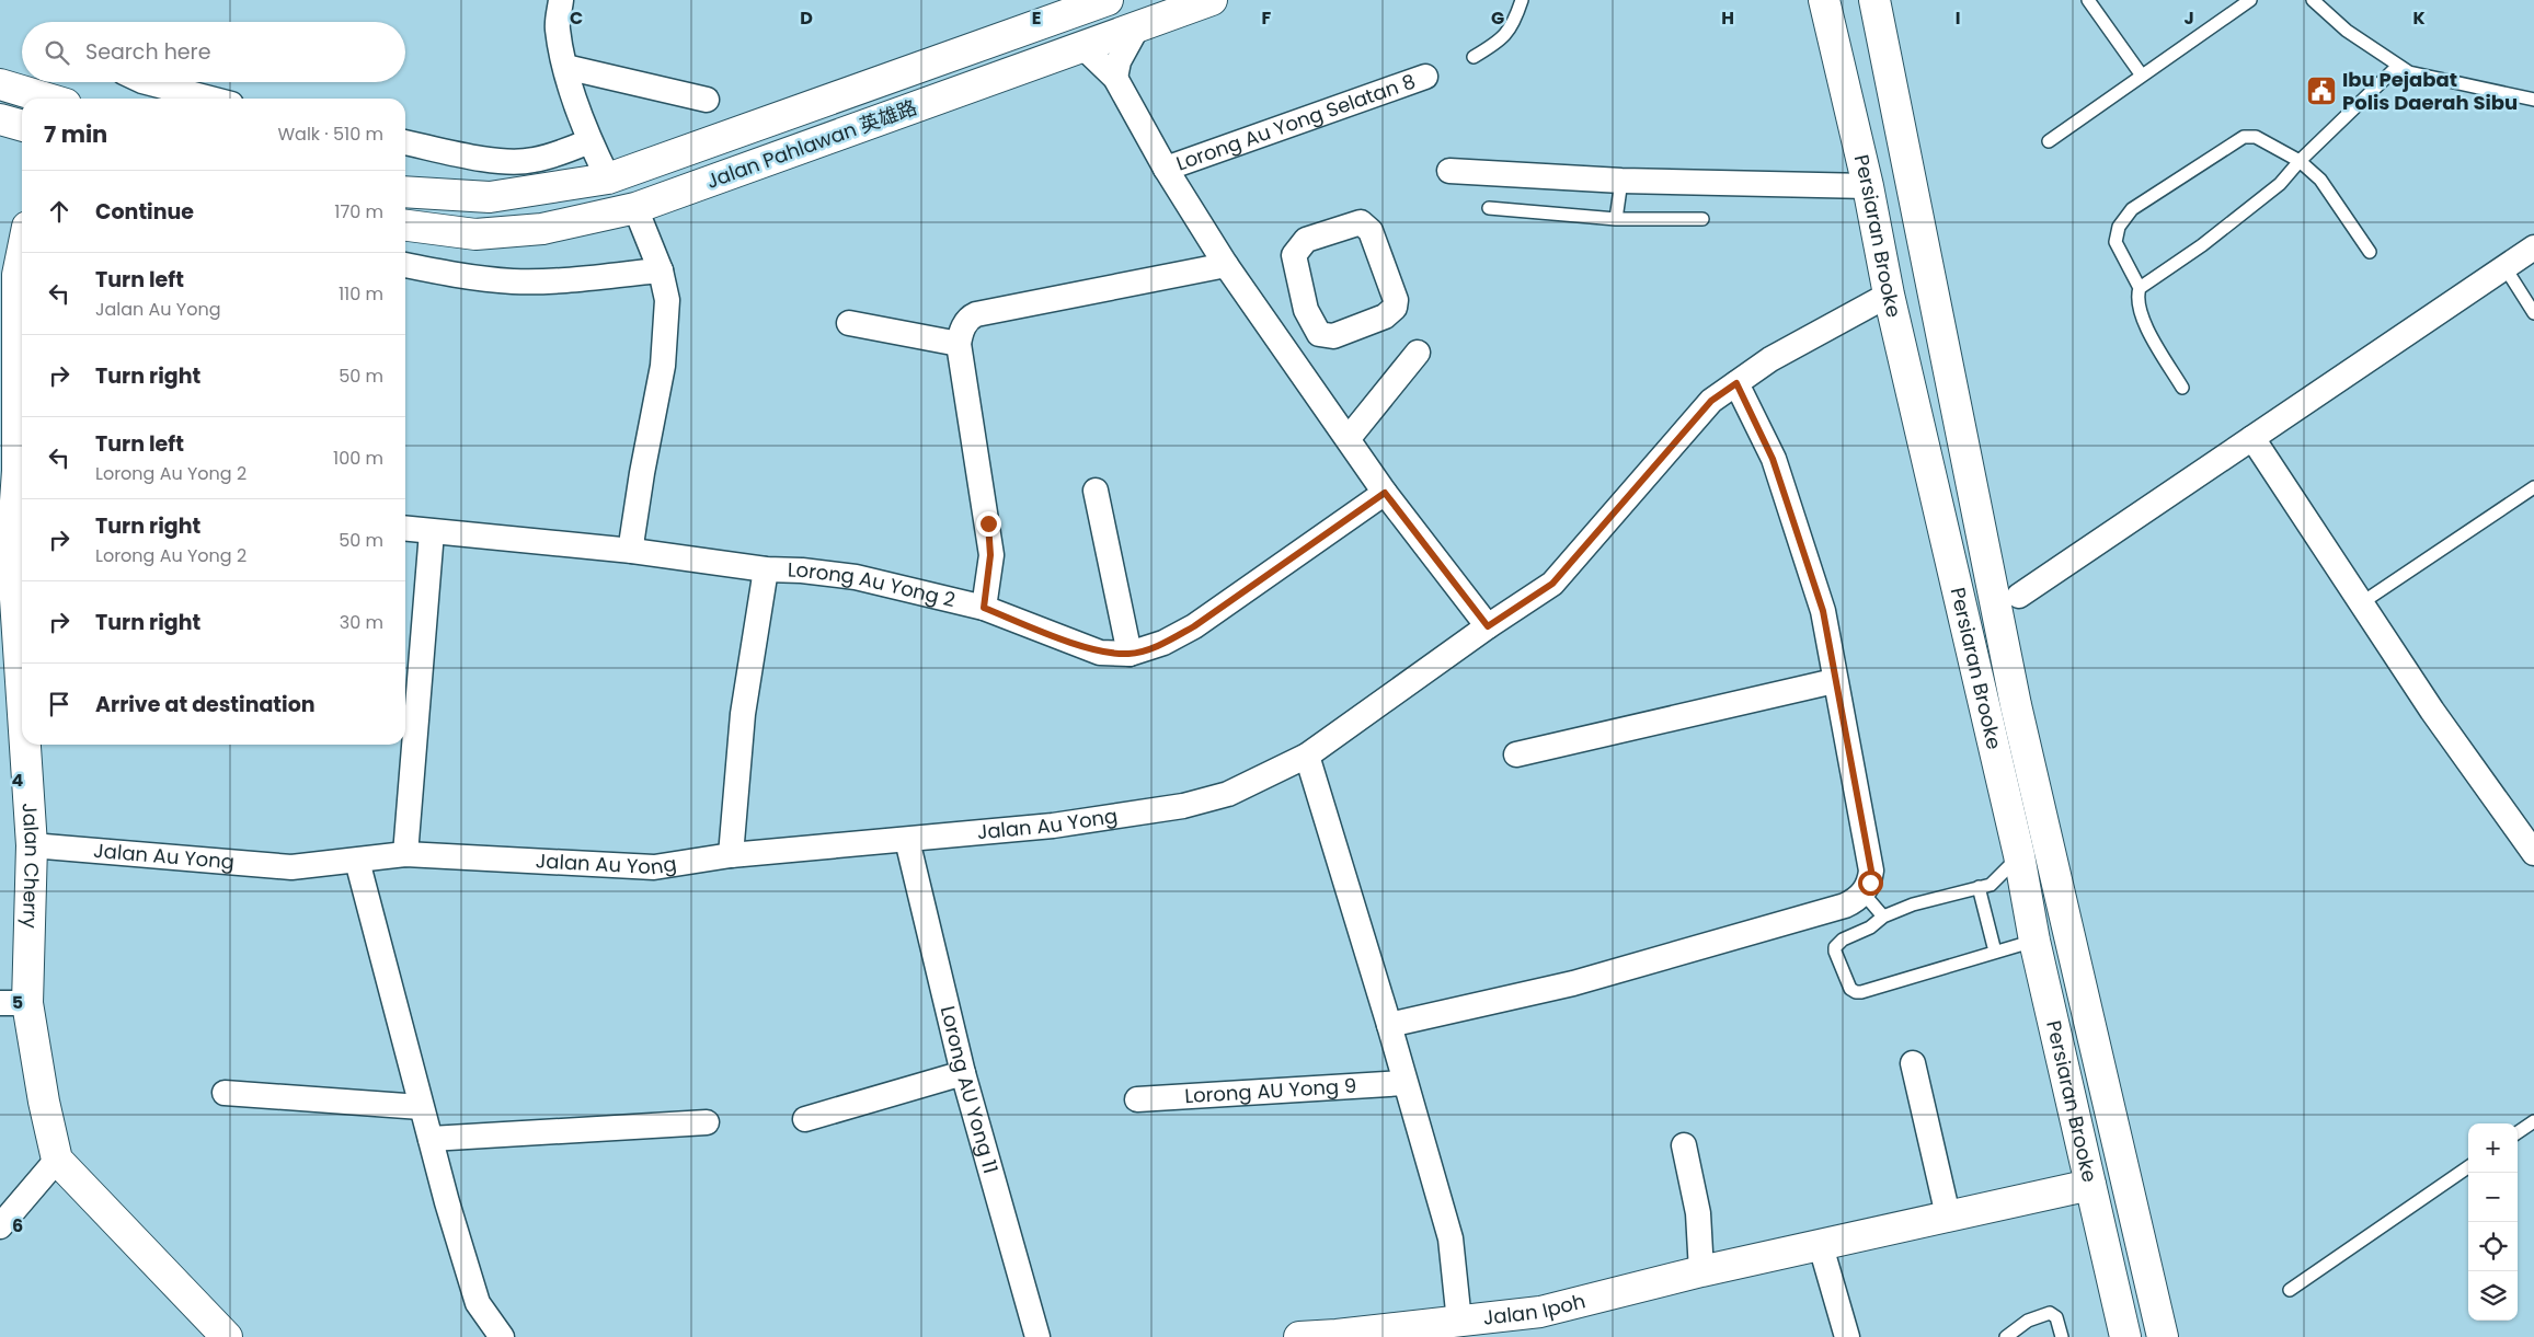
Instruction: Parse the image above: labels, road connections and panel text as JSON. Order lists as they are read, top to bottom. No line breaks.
{"streets":{"main road":["Jalan Pahlawan 英雄路","Persiaran Brooke","Jalan Cherry","Jalan Ipoh"],"street":["Lorong Au Yong Selatan 8","Lorong Au Yong 2","Jalan Au Yong","Lorong AU Yong 11","Lorong AU Yong 9"]},"crossings":[["Persiaran Brooke","Jalan Au Yong"],["Persiaran Brooke","Jalan Ipoh"],["Jalan Au Yong","Jalan Cherry"],["Jalan Au Yong","Lorong AU Yong 11"]],"places":{"public building":["Ibu Pejabat Polis Daerah Sibu"]},"page":{"search":"Search here","heading":["7 min","Walk · 510 m"],"list":[["Continue","170 m"],["Turn left","Jalan Au Yong","110 m"],["Turn right","50 m"],["Turn left","Lorong Au Yong 2","100 m"],["Turn right","Lorong Au Yong 2","50 m"],["Turn right","30 m"],"Arrive at destination"],"map_buttons":["+","−"]},"grid":{"columns":["C","D","E","F","G","H","I","J","K"],"rows":["4","5","6"]}}
